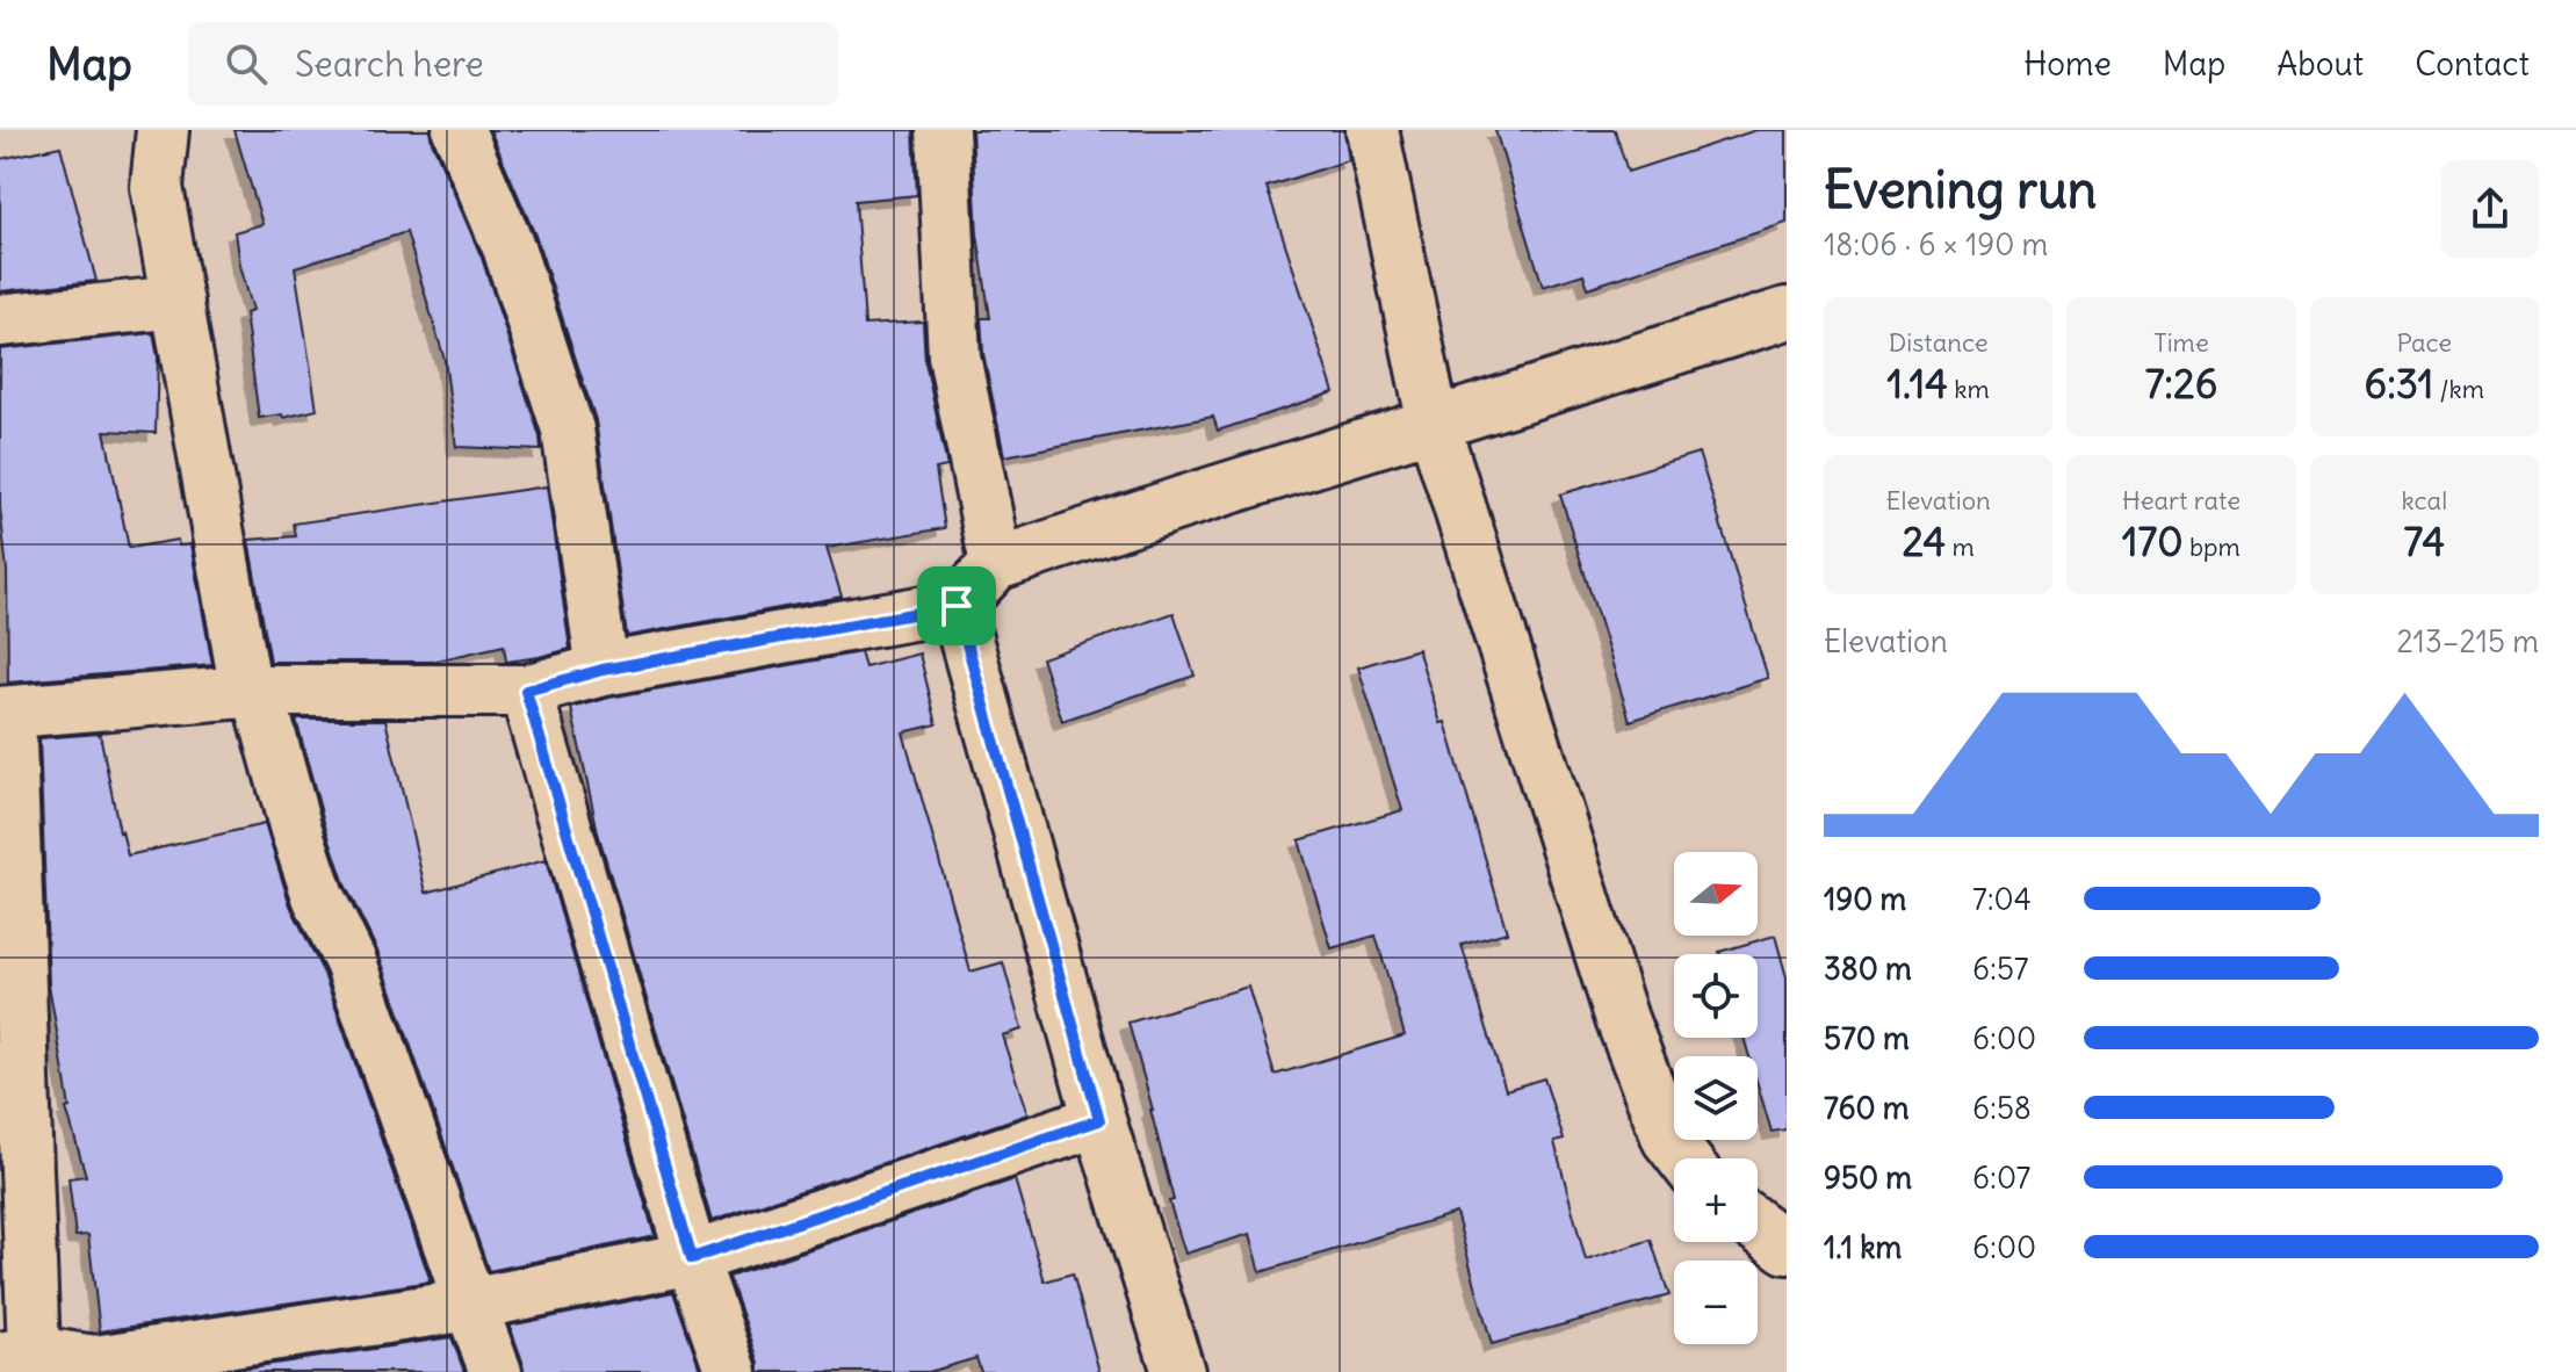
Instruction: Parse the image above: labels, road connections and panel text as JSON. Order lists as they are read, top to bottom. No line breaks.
{"north":"right","page":{"header":"Map","search":"Search here","nav":["Home","Map","About","Contact"],"heading":["Evening run","18:06 · 6 × 190 m"],"stats":[["Distance","1.14 km"],["Time","7:26"],["Pace","6:31 /km"],["Elevation","24 m"],["Heart rate","170 bpm"],["kcal","74"]],"chart":["Elevation","213–215 m"],"map_buttons":["+","−"],"list":[{"name":"190 m","note":"7:04"},{"name":"380 m","note":"6:57"},{"name":"570 m","note":"6:00"},{"name":"760 m","note":"6:58"},{"name":"950 m","note":"6:07"},{"name":"1.1 km","note":"6:00"}]}}
